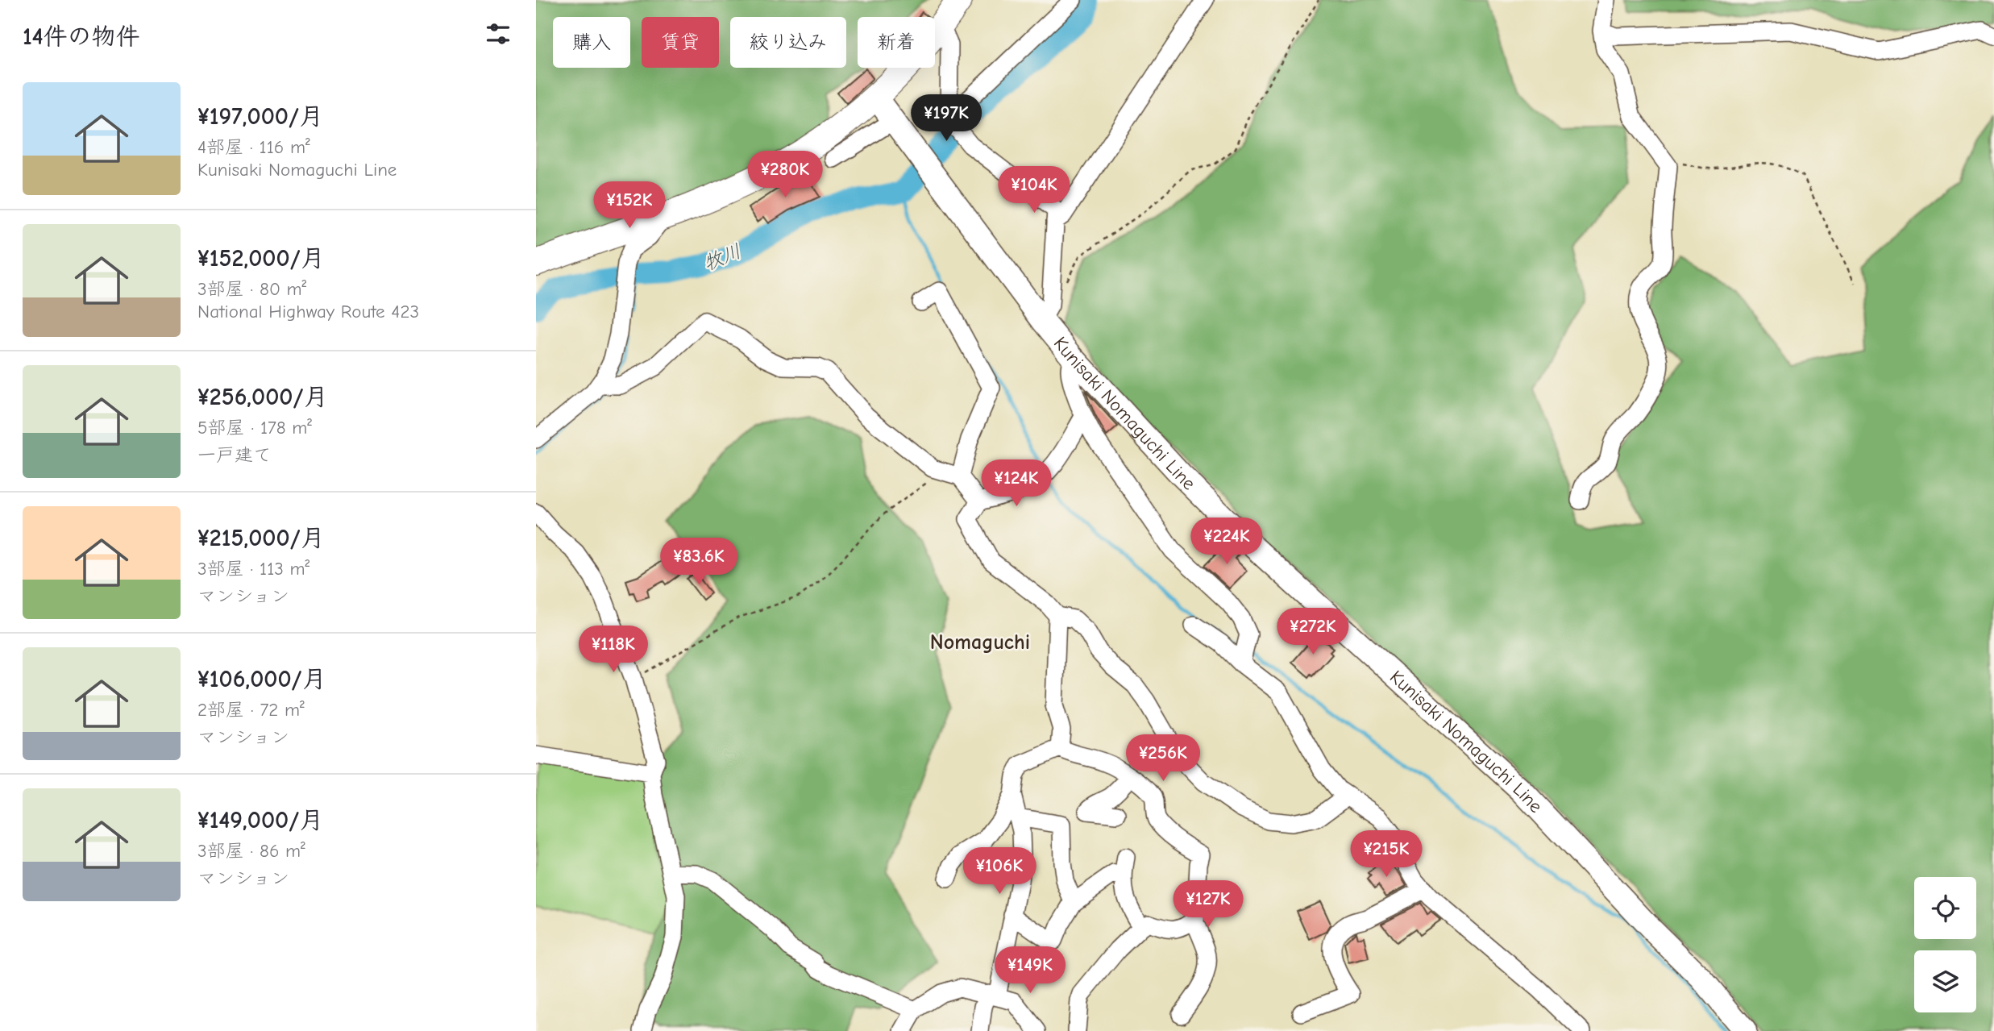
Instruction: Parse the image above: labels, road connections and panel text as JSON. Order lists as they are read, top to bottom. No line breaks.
{"streets":{"main road":["Kunisaki Nomaguchi Line"]},"districts":["Nomaguchi"],"water":["牧川"],"page":{"heading":"14件の物件","chip":["購入","賃貸","絞り込み","新着"],"list":[{"name":"¥197,000/月","note":"4部屋 · 116 m² · Kunisaki Nomaguchi Line"},{"name":"¥152,000/月","note":"3部屋 · 80 m² · National Highway Route 423"},{"name":"¥256,000/月","note":"5部屋 · 178 m² · 一戸建て"},{"name":"¥215,000/月","note":"3部屋 · 113 m² · マンション"},{"name":"¥106,000/月","note":"2部屋 · 72 m² · マンション"},{"name":"¥149,000/月","note":"3部屋 · 86 m² · マンション"}],"price":["¥197K","¥280K","¥104K","¥152K","¥124K","¥224K","¥83.6K","¥272K","¥118K","¥256K","¥215K","¥106K","¥127K","¥149K"]}}
